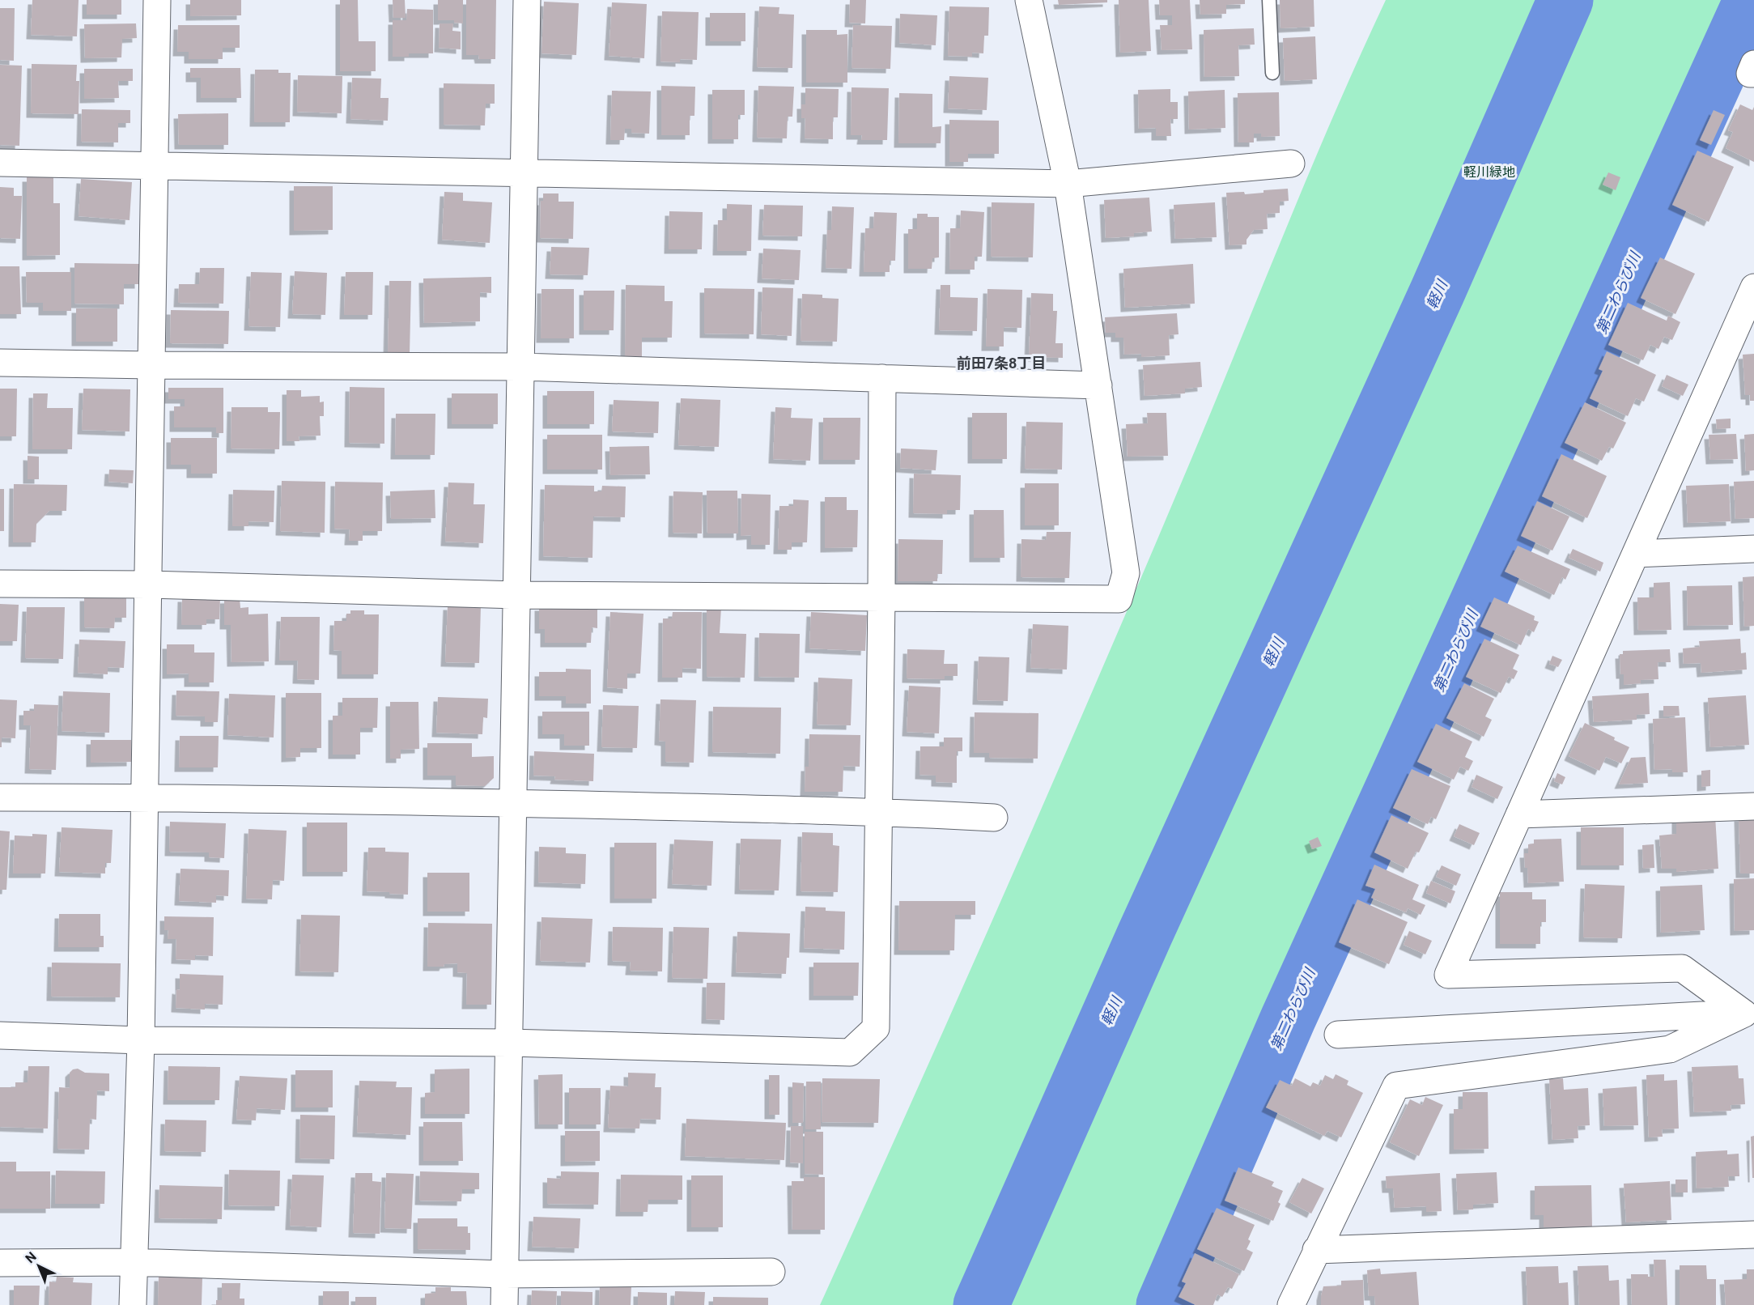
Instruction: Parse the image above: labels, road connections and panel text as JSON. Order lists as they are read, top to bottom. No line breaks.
{"districts":["前田7条8丁目"],"water":["第二わらび川","軽川"],"parks":["軽川緑地"],"north":"top left"}
